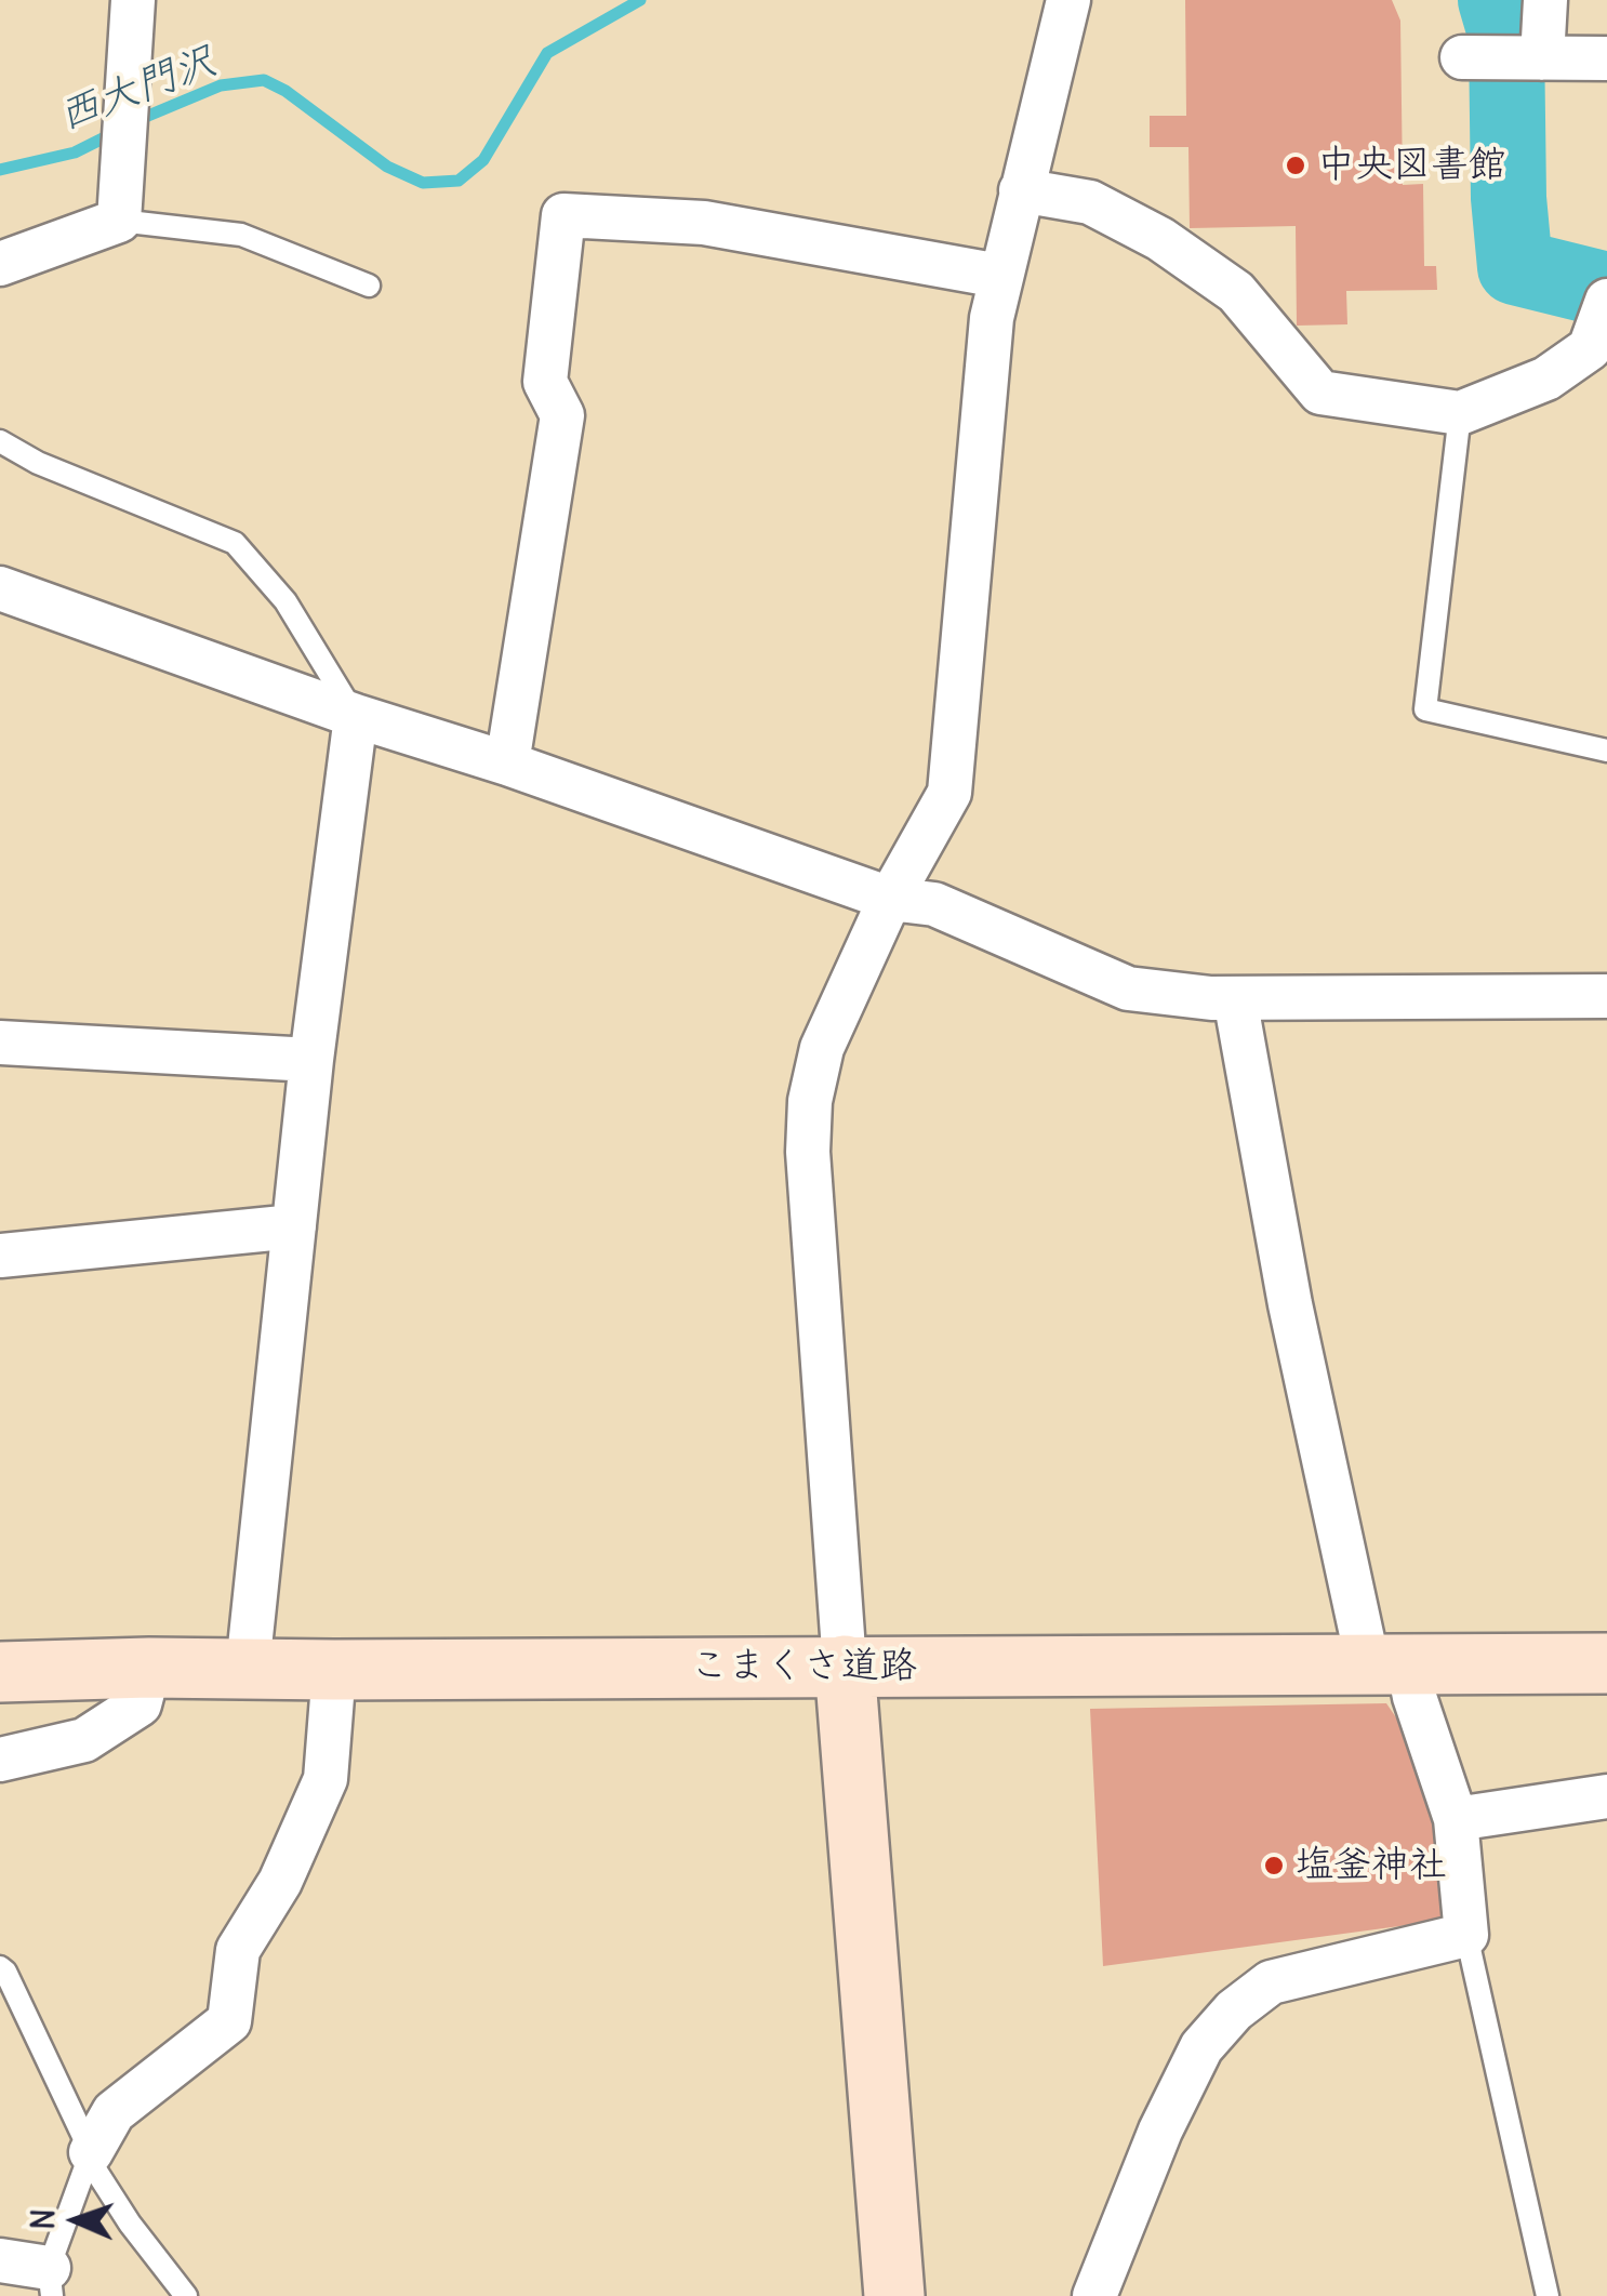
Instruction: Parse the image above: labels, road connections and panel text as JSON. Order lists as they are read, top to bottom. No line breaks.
{"streets":{"street":["こまくさ道路"]},"water":["西大門沢"],"places":["中央図書館","塩釜神社"],"north":"left"}
